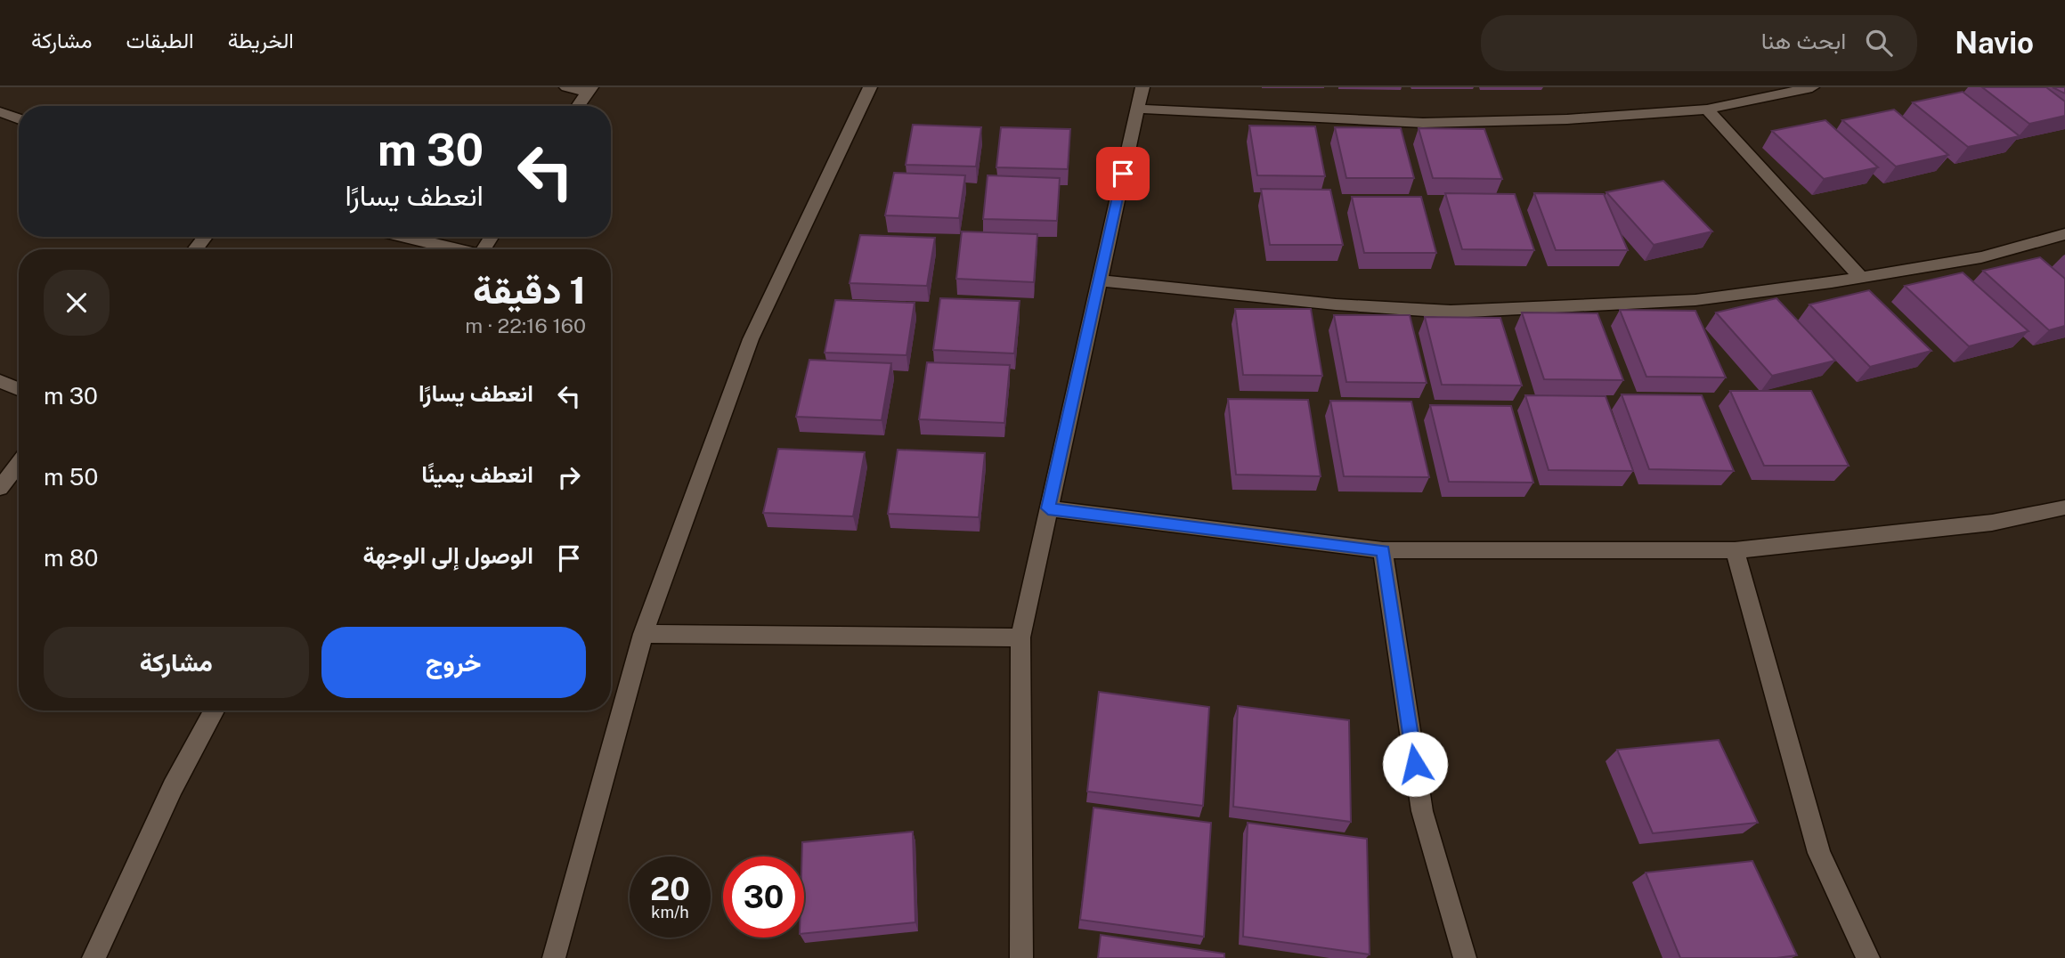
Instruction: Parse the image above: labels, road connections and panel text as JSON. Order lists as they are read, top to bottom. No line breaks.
{"page":{"header":"Navio","search":"ابحث هنا","nav":["الخريطة","الطبقات","مشاركة"],"turn":["30 m","انعطف يسارًا"],"heading":["1 دقيقة","160 m · 22:16"],"list":[{"name":"انعطف يسارًا","value":"30 m"},{"name":"انعطف يمينًا","value":"50 m"},{"name":"الوصول إلى الوجهة","value":"80 m"}],"buttons":["خروج","مشاركة"],"speed":"20 km/h","limit":"30"}}
